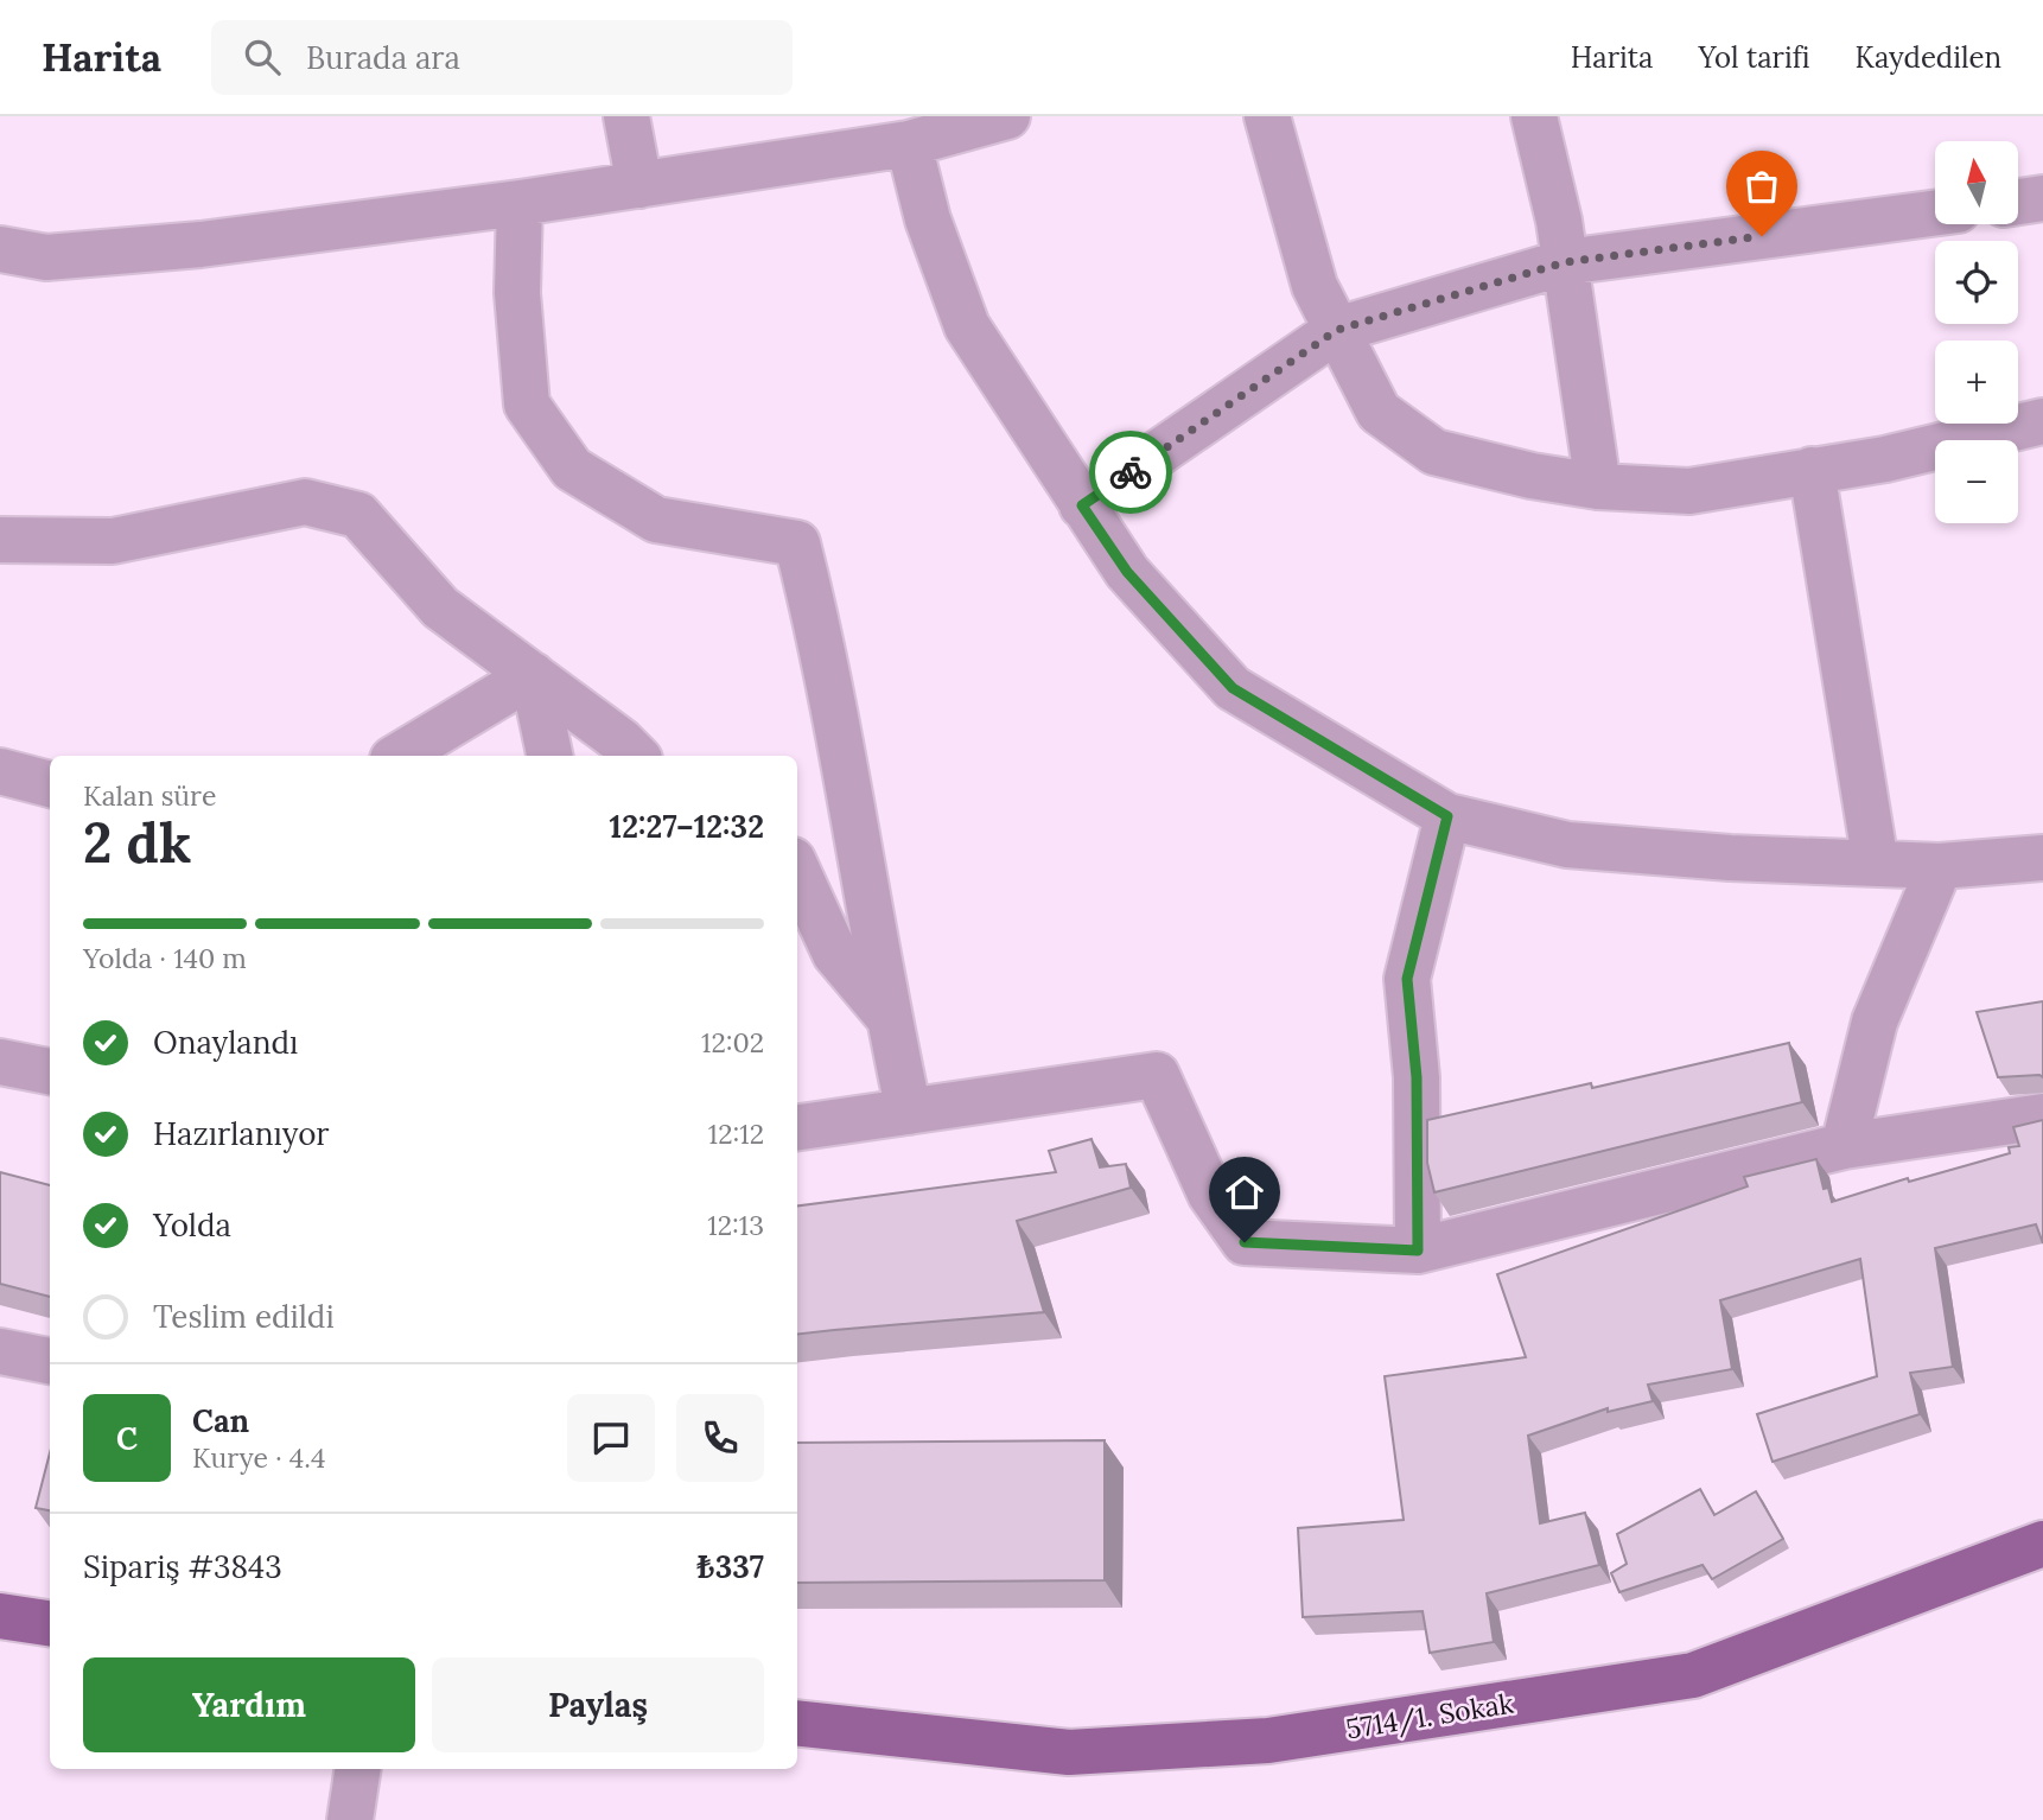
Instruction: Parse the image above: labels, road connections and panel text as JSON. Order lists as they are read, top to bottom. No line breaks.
{"streets":{"main road":["5714/1. Sokak"]},"north":"top","page":{"header":"Harita","search":"Burada ara","nav":["Harita","Yol tarifi","Kaydedilen"],"map_buttons":["+","−"],"heading":["2 dk","Kalan süre","12:27–12:32"],"panel":["Can","Kurye · 4.4","Sipariş #3843","₺337"],"bar":"Yolda · 140 m","list":[["Onaylandı","12:02"],["Hazırlanıyor","12:12"],["Yolda","12:13"],"Teslim edildi"],"round":"C","buttons":["Yardım","Paylaş"]}}
